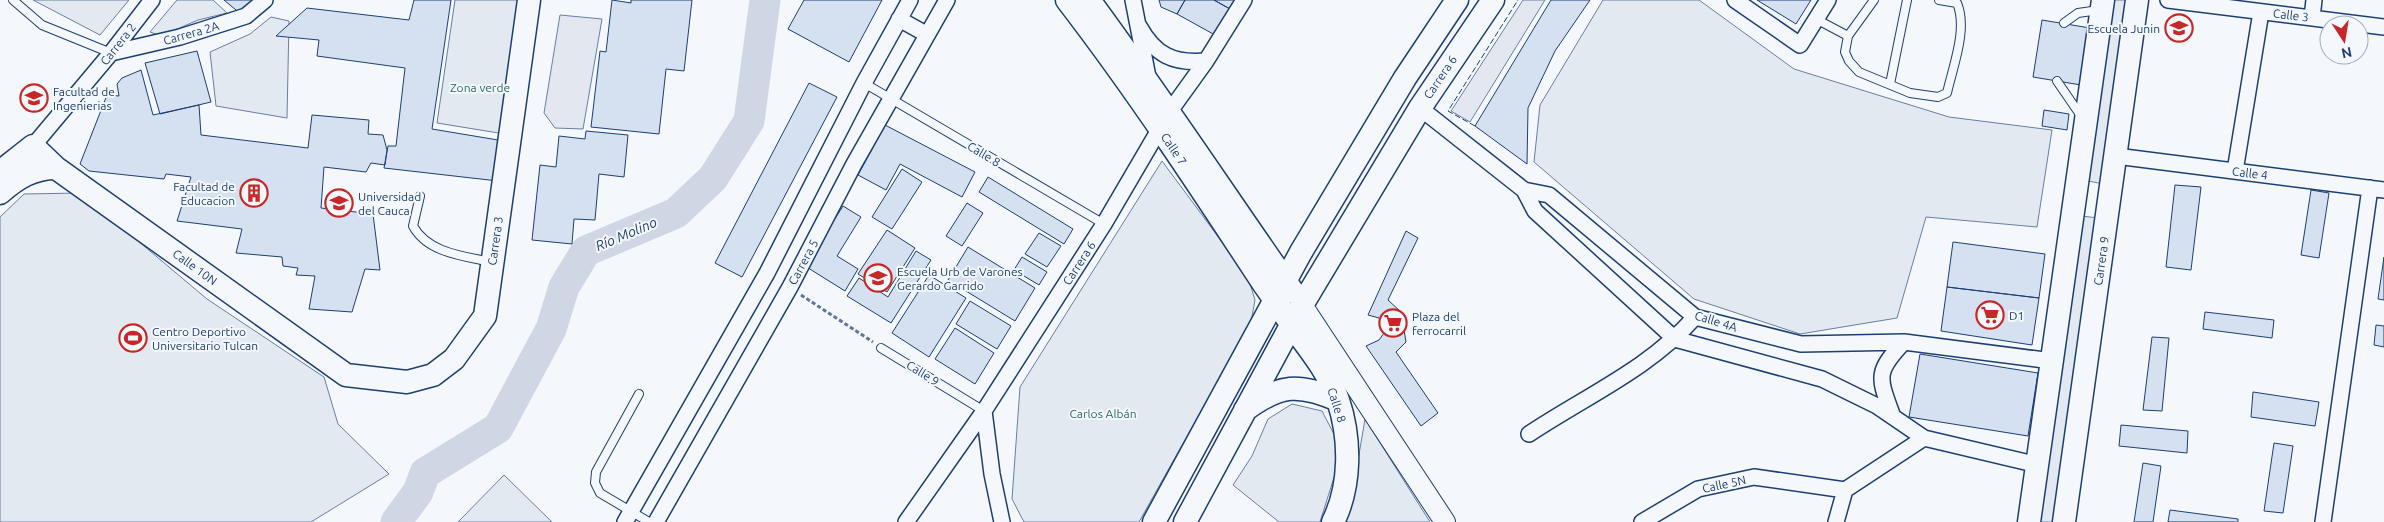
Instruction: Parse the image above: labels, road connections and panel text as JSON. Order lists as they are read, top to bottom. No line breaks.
{"streets":{"main road":["Carrera 2","Carrera 6","Calle 7","Calle 8","Carrera 3","Carrera 9","Calle 10N"],"street":["Calle 3","Carrera 2A","Calle 4","Carrera 5","Calle 4A","Calle 5N"],"lane":["Calle 9"]},"crossings":[["Carrera 2A","Carrera 2"],["Carrera 2","Calle 10N"],["Carrera 6","Calle 7"],["Carrera 6","Calle 8"],["Carrera 6","Calle 4A"],["Carrera 6","Calle 9"],["Calle 7","Calle 8"],["Calle 8","Carrera 5"],["Calle 4","Carrera 9"],["Carrera 3","Calle 10N"]],"water":["Río Molino"],"parks":["Zona verde","Carlos Albán"],"places":{"school or university":["Escuela Junin","Facultad de Ingenierias","Universidad del Cauca","Escuela Urb de Varones Gerardo Garrido"],"building":["Facultad de Educacion"],"supermarket":["D1","Plaza del ferrocarril"],"sports":["Centro Deportivo Universitario Tulcan"]},"north":"bottom"}
